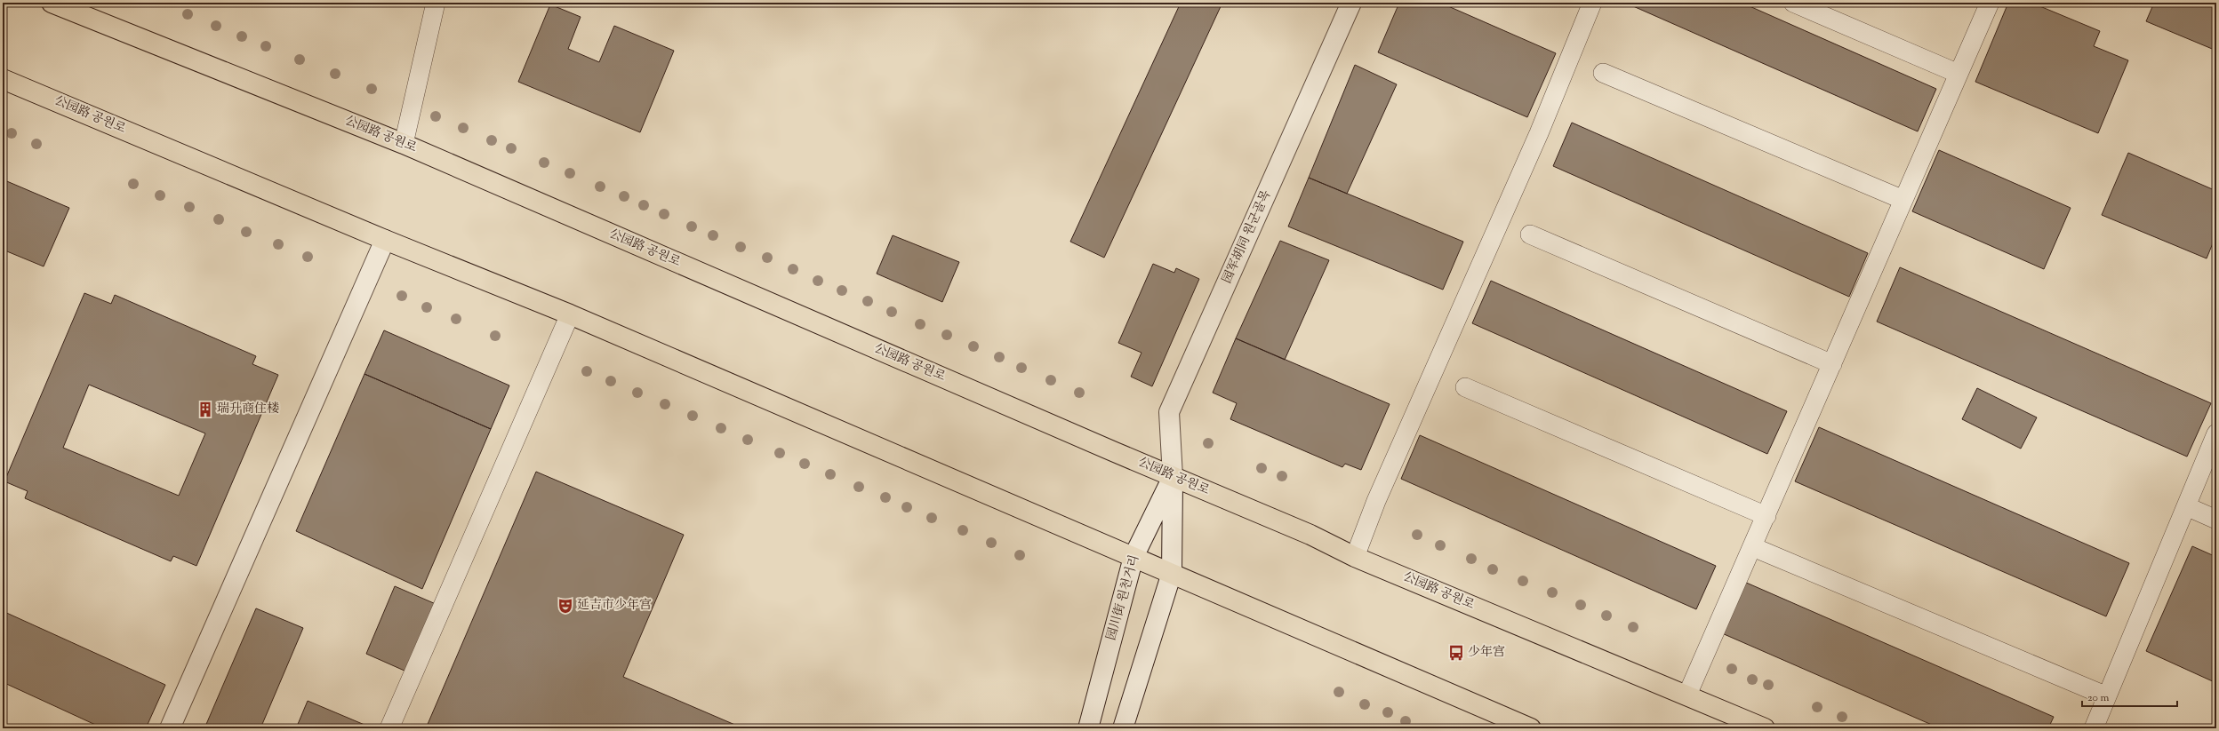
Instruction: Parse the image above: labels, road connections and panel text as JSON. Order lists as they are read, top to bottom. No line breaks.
{"streets":{"main road":["公园路 공원로"],"street":["园军胡同 원군골목","园川街 원천거리"]},"crossings":[["公园路 공원로","园军胡同 원군골목"],["公园路 공원로","园川街 원천거리"],["园军胡同 원군골목","园川街 원천거리"]],"places":{"building":["瑞升商住楼"],"theatre":["延吉市少年宫"],"bus stop":["少年宫"]},"scale_bar":"20 m"}
